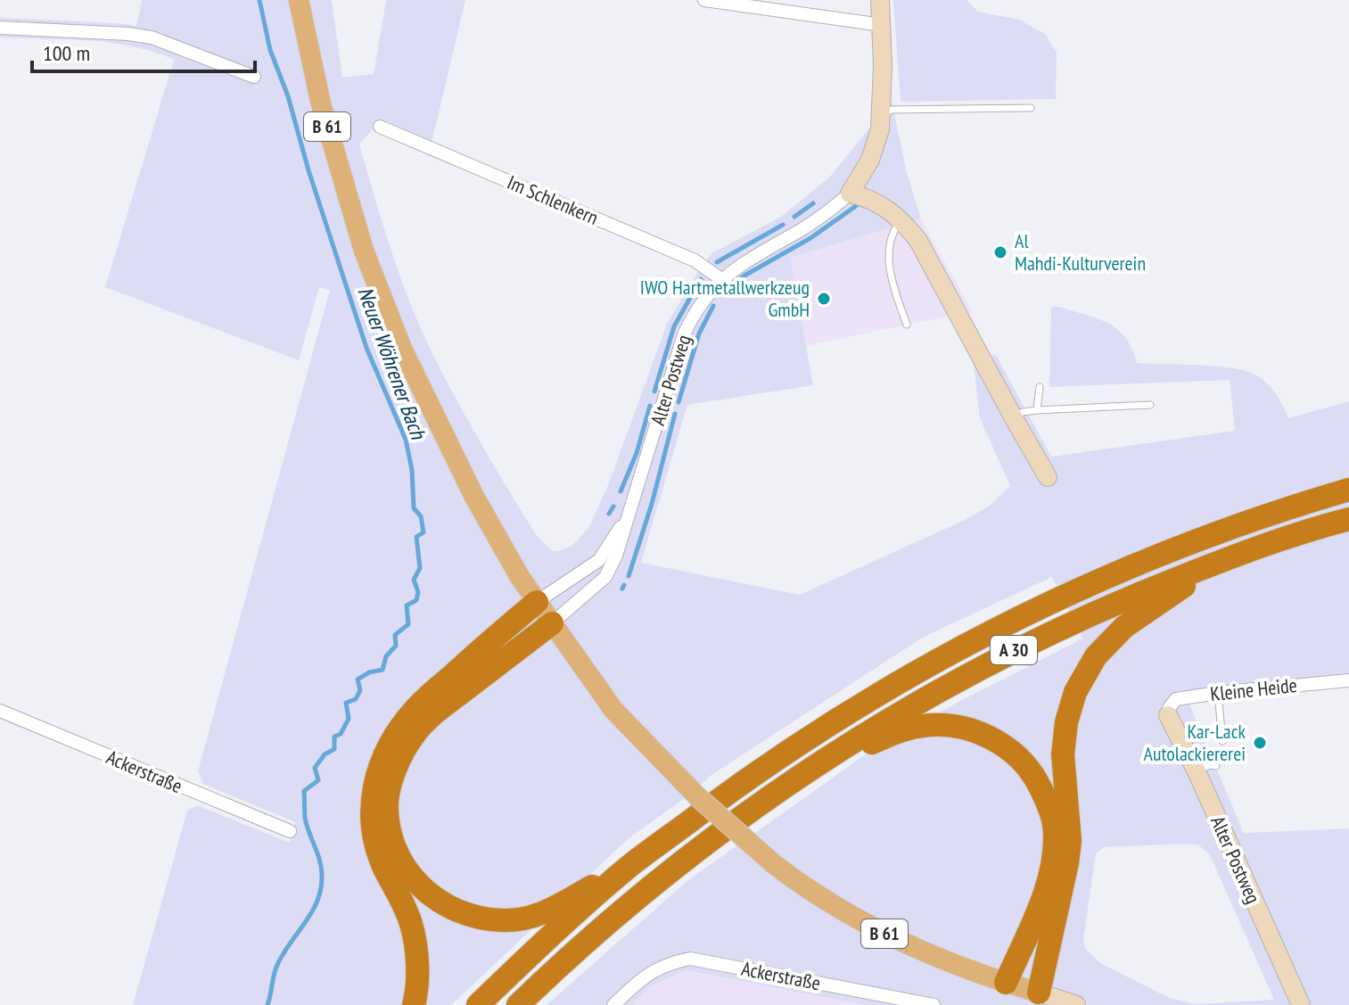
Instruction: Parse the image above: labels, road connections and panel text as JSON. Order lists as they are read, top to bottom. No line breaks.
{"streets":{"highway":["A 30"],"main road":["B 61"],"street":["Im Schlenkern","Alter Postweg","Kleine Heide","Ackerstraße"]},"crossings":[["B 61","Alter Postweg"],["Im Schlenkern","Alter Postweg"],["Alter Postweg","Kleine Heide"]],"water":["Neuer Wöhrener Bach"],"places":["Al Mahdi-Kulturverein","IWO Hartmetallwerkzeug GmbH","Kar-Lack Autolackiererei"],"scale_bar":"100 m"}
